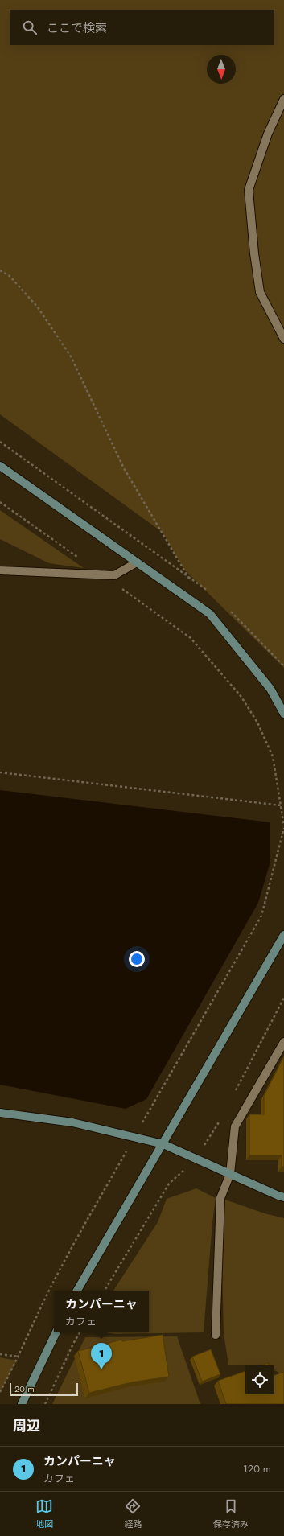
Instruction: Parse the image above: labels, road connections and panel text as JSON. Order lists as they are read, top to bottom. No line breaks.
{"scale_bar":"20 m","north":"bottom","page":{"search":"ここで検索","popup":["カンパーニャ","カフェ"],"pins":"1","scale":"20 m","heading":"周辺","list":[{"mark":"1","name":"カンパーニャ","note":"カフェ","value":"120 m"}],"nav":["地図","経路","保存済み"]}}
